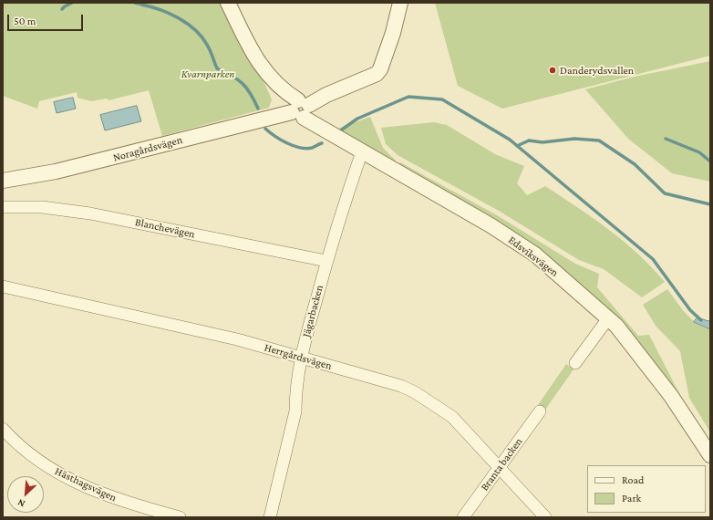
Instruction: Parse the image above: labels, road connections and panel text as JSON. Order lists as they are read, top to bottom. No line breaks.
{"streets":{"street":["Noragårdsvägen","Blanchevägen","Edsviksvägen","Jägarbacken","Herrgårdsvägen","Branta backen","Hästhagsvägen"]},"crossings":[["Noragårdsvägen","Edsviksvägen"],["Blanchevägen","Jägarbacken"],["Edsviksvägen","Jägarbacken"],["Jägarbacken","Herrgårdsvägen"],["Herrgårdsvägen","Branta backen"]],"parks":["Kvarnparken"],"places":["Danderydsvallen"],"legend":["Road","Park"],"scale_bar":"50 m","north":"bottom left"}
